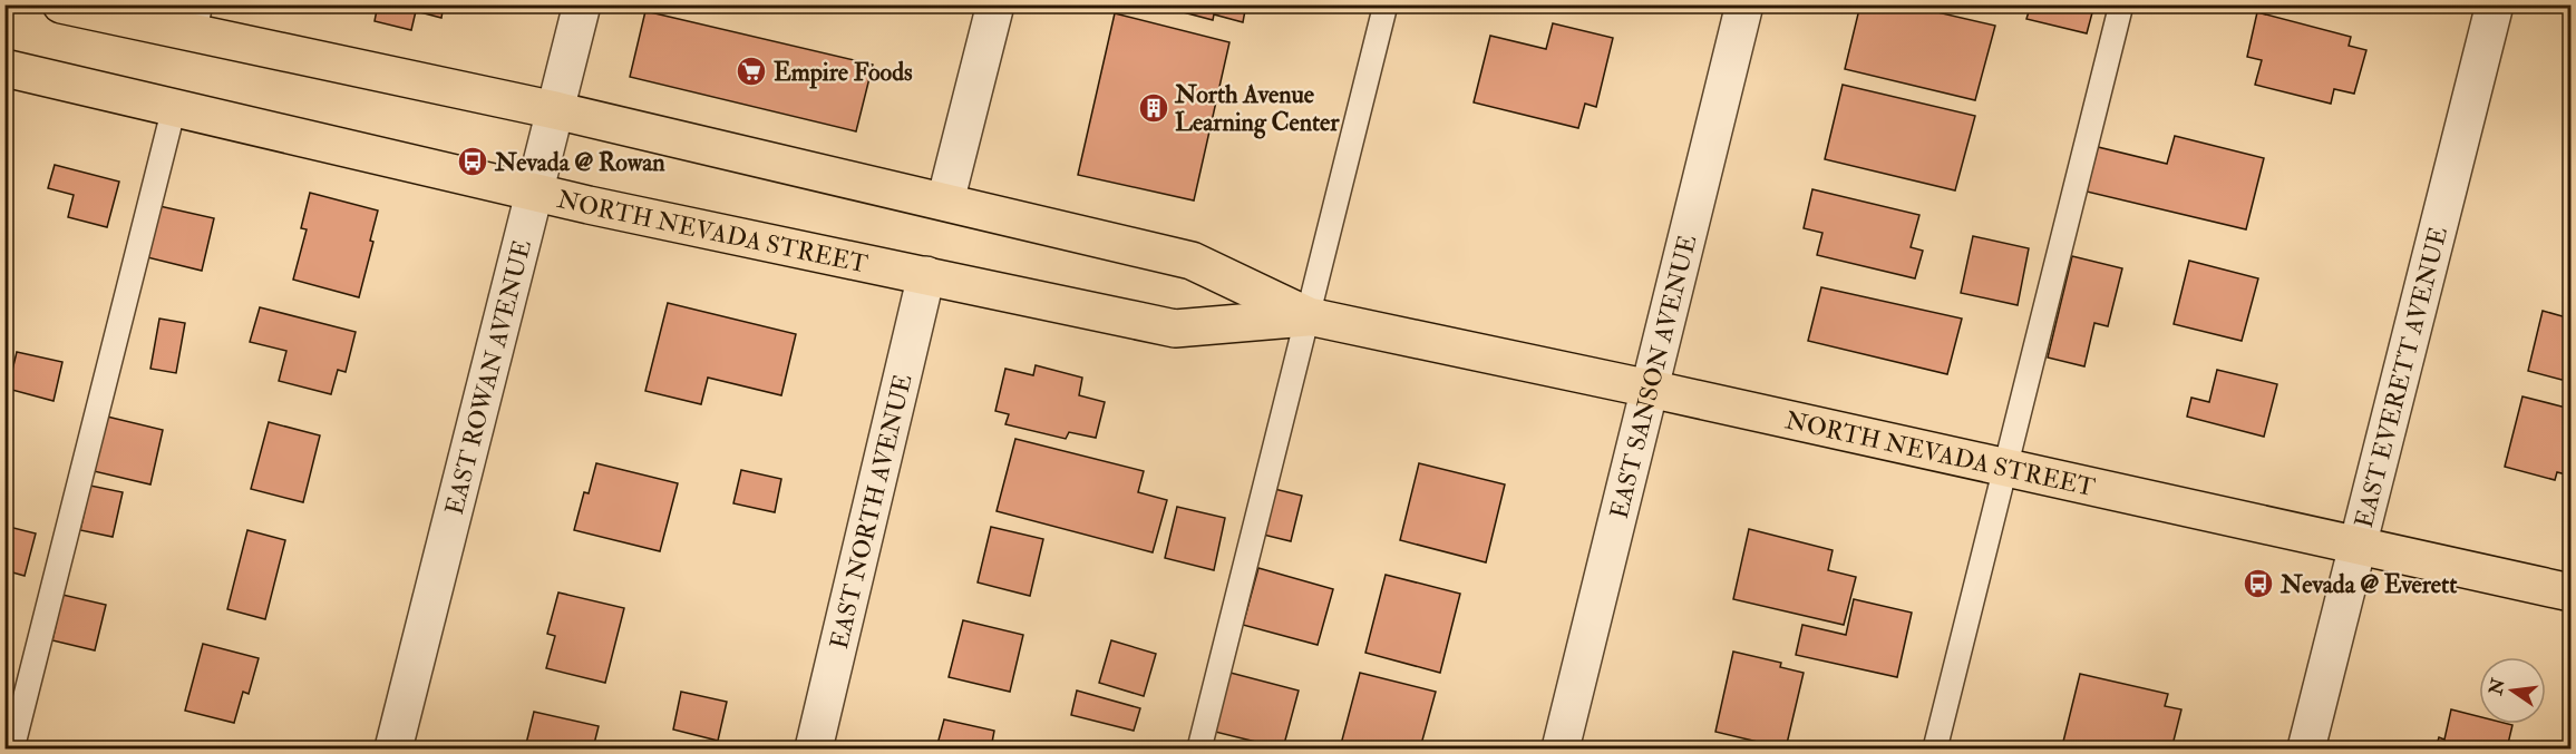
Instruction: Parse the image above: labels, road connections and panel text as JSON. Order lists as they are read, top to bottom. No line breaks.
{"streets":{"main road":["NORTH NEVADA STREET"],"street":["EAST ROWAN AVENUE","EAST SANSON AVENUE","EAST EVERETT AVENUE","EAST NORTH AVENUE"]},"crossings":[["NORTH NEVADA STREET","EAST ROWAN AVENUE"],["NORTH NEVADA STREET","EAST SANSON AVENUE"],["NORTH NEVADA STREET","EAST EVERETT AVENUE"],["NORTH NEVADA STREET","EAST NORTH AVENUE"]],"places":{"supermarket":["Empire Foods"],"building":["North Avenue Learning Center"],"bus stop":["Nevada @ Rowan","Nevada @ Everett"]},"north":"left"}
